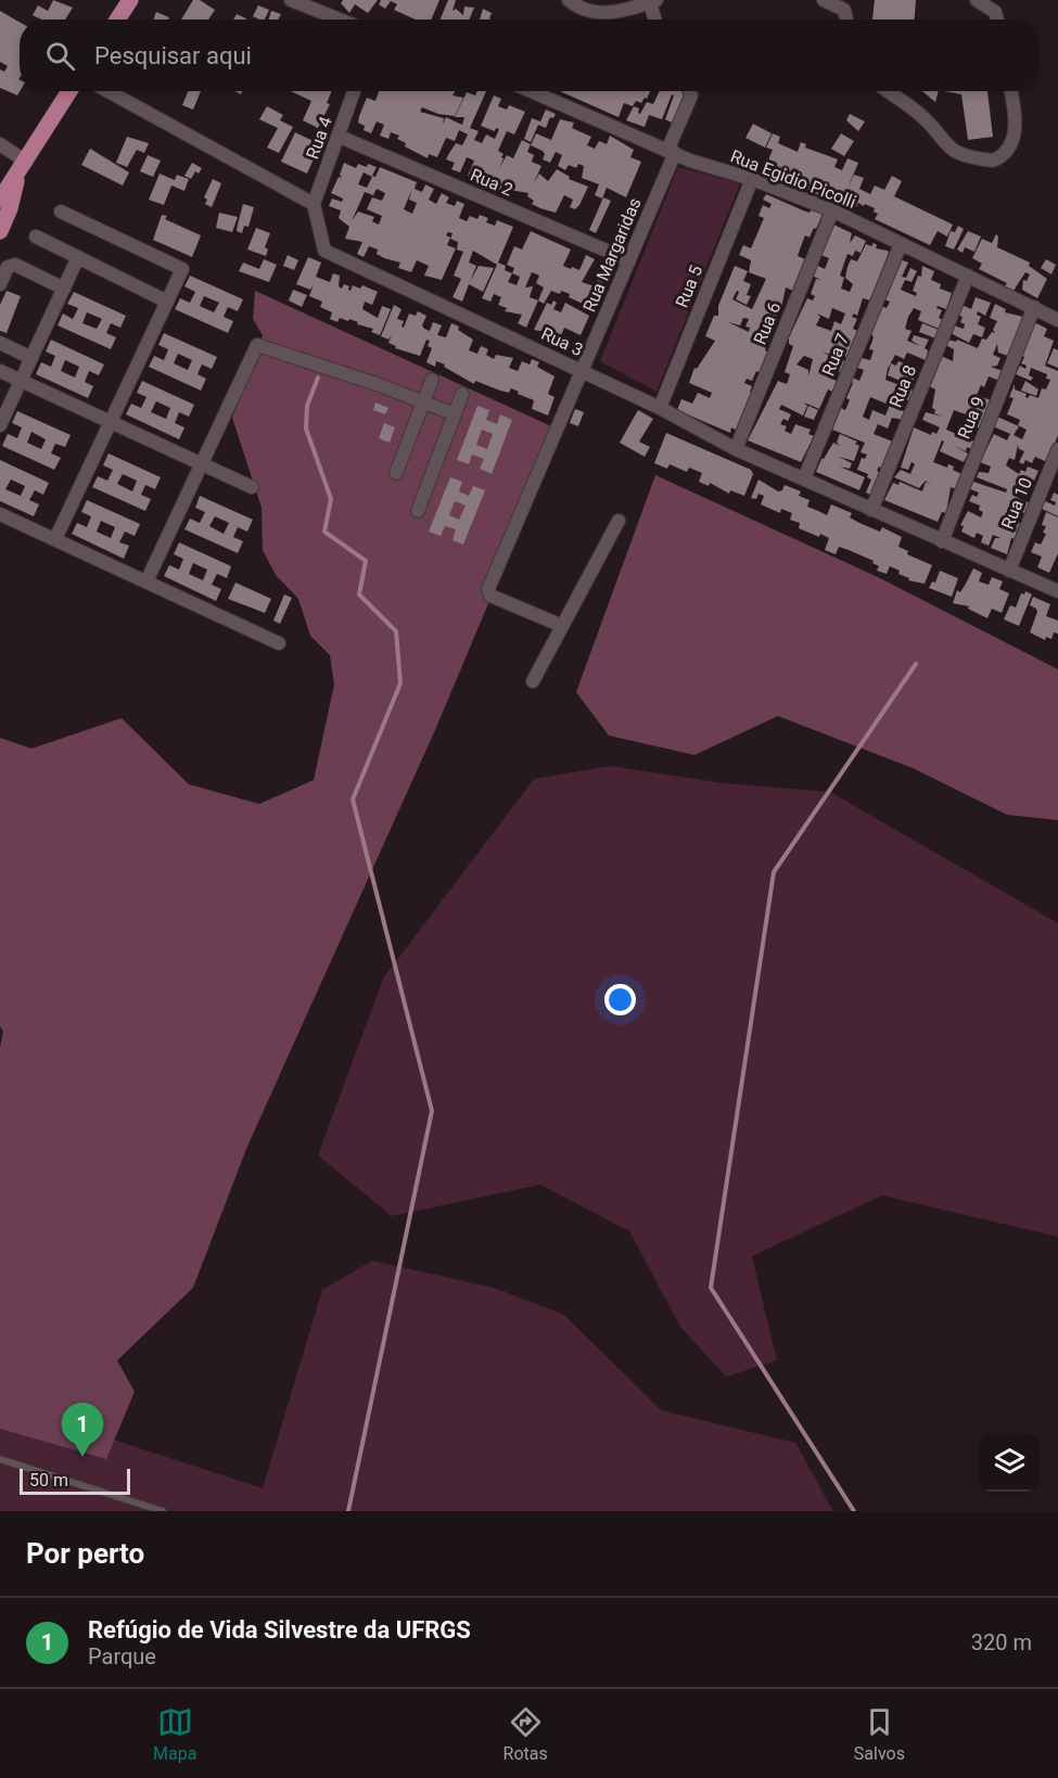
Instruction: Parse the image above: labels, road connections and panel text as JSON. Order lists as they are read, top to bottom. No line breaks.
{"streets":{"street":["Rua 4","Rua Egidio Picolli","Rua 2","Rua Margaridas","Rua 5","Rua 6","Rua 3","Rua 7","Rua 8","Rua 9","Rua 10"]},"crossings":[["Rua 4","Rua 2"],["Rua 4","Rua 3"],["Rua Egidio Picolli","Rua Margaridas"],["Rua Egidio Picolli","Rua 5"],["Rua Egidio Picolli","Rua 6"],["Rua Egidio Picolli","Rua 7"],["Rua Egidio Picolli","Rua 8"],["Rua Egidio Picolli","Rua 9"],["Rua 2","Rua Margaridas"],["Rua Margaridas","Rua 3"],["Rua 5","Rua 3"],["Rua 6","Rua 3"],["Rua 3","Rua 7"],["Rua 3","Rua 8"],["Rua 3","Rua 9"],["Rua 3","Rua 10"]],"scale_bar":"50 m","page":{"search":"Pesquisar aqui","pins":"1","scale":"50 m","heading":"Por perto","list":[{"mark":"1","name":"Refúgio de Vida Silvestre da UFRGS","note":"Parque","value":"320 m"}],"nav":["Mapa","Rotas","Salvos"]}}
